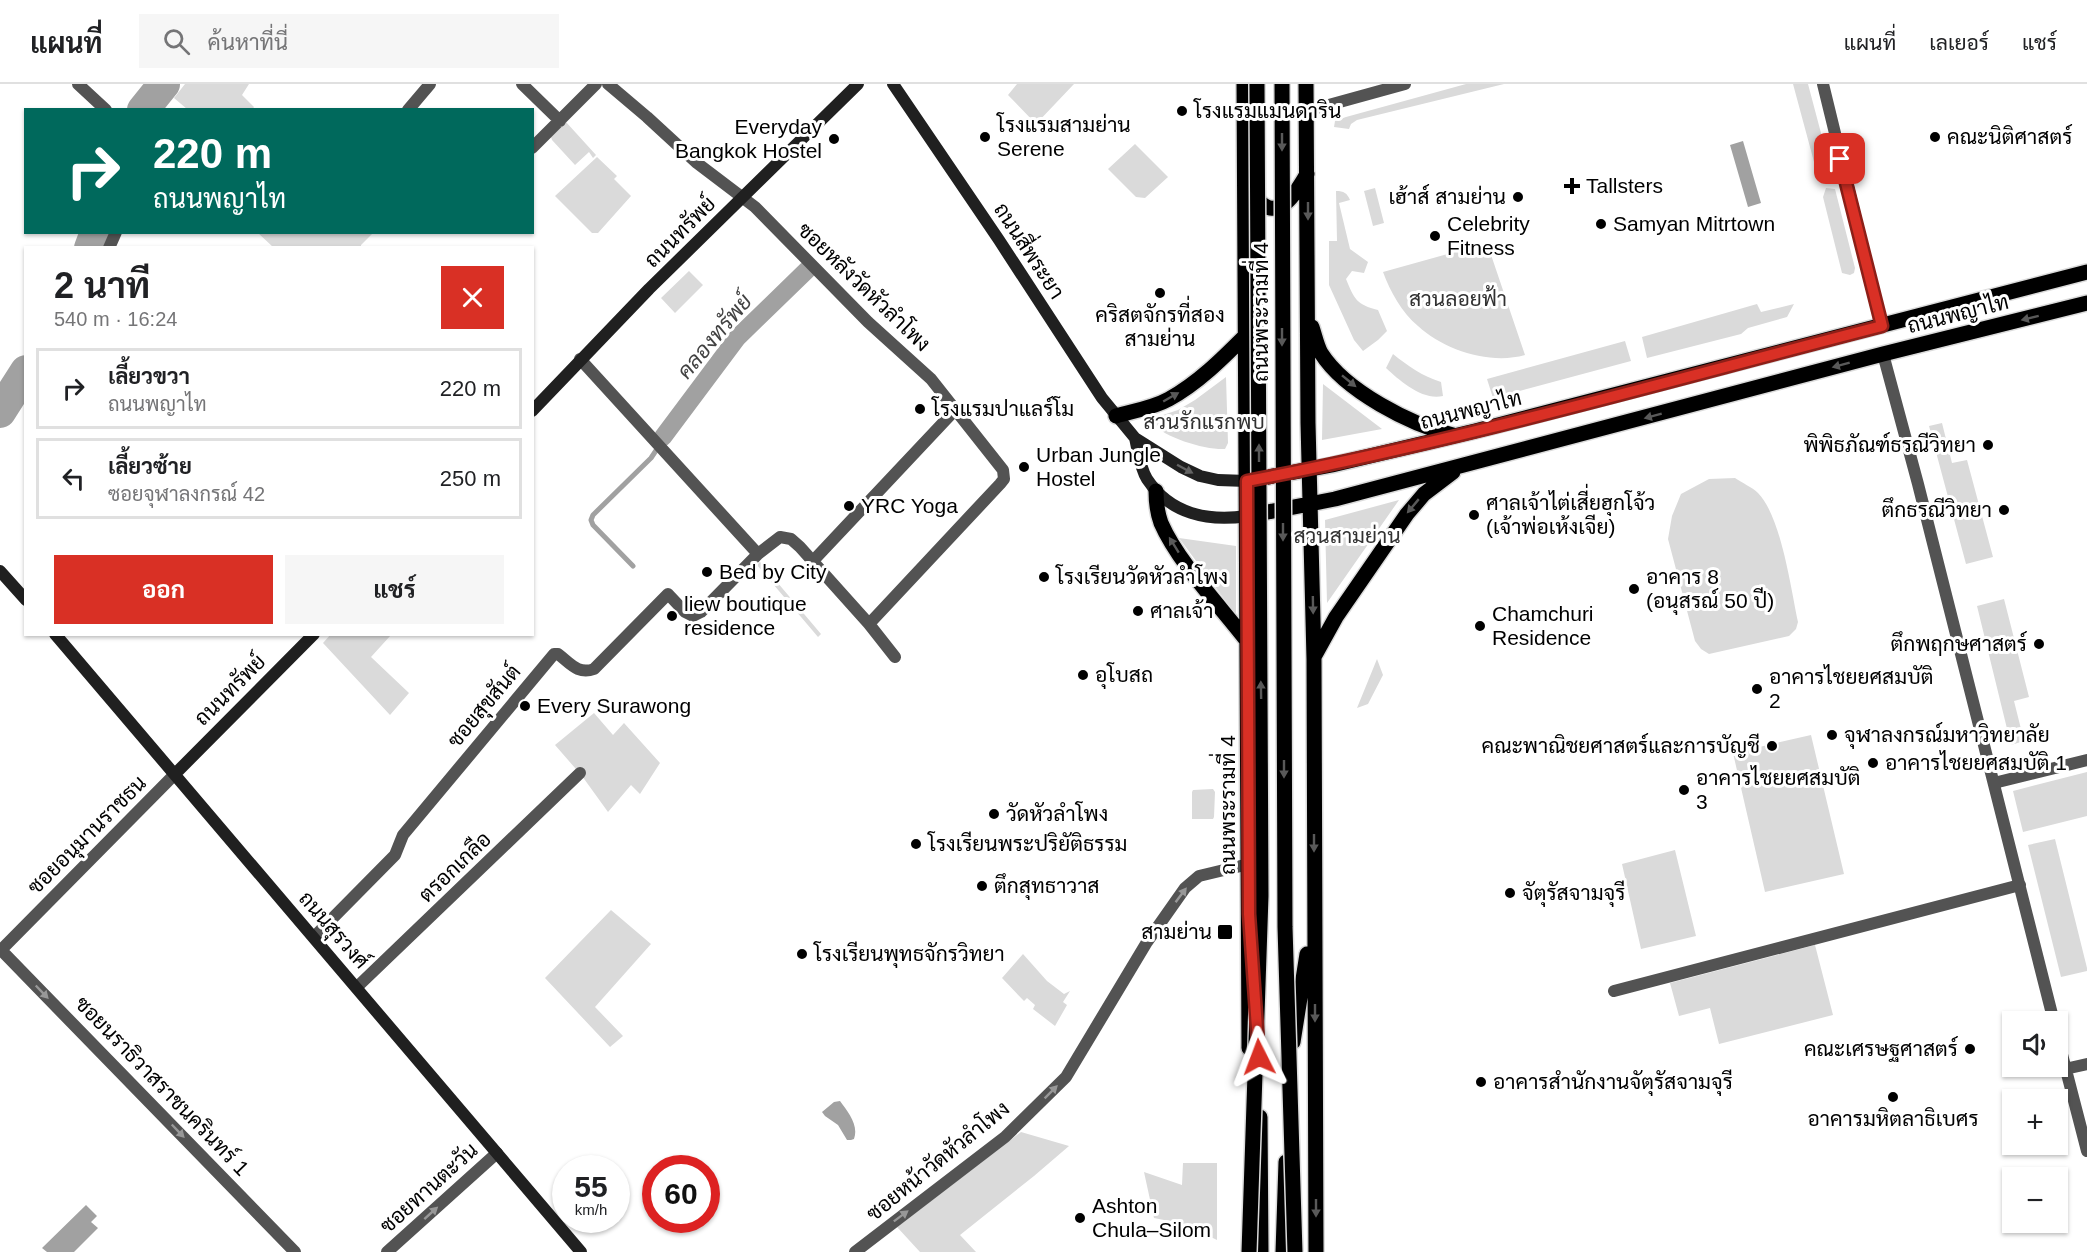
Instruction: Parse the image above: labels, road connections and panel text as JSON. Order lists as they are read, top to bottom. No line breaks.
{"streets":{"main road":["ถนนทรัพย์","ถนนสี่พระยา","ถนนพระรามที่ 4","ถนนพญาไท","ถนนสุรวงศ์"],"street":["ซอยหลังวัดหัวลำโพง","ซอยสุขสันต์","ซอยอนุมานราชธน","ตรอกเกลือ","ซอยนราธิวาสราชนครินทร์ 1","ซอยหน้าวัดหัวลำโพง","ซอยทานตะวัน"]},"crossings":[["ถนนทรัพย์","ซอยหลังวัดหัวลำโพง"],["ถนนทรัพย์","ซอยอนุมานราชธน"],["ถนนทรัพย์","ถนนสุรวงศ์"],["ถนนสี่พระยา","ถนนพระรามที่ 4"],["ถนนสี่พระยา","ถนนพญาไท"],["ซอยหลังวัดหัวลำโพง","ซอยสุขสันต์"],["ถนนพระรามที่ 4","ถนนพญาไท"],["ถนนพระรามที่ 4","ซอยหน้าวัดหัวลำโพง"],["ซอยสุขสันต์","ถนนสุรวงศ์"],["ซอยอนุมานราชธน","ถนนสุรวงศ์"],["ซอยอนุมานราชธน","ซอยนราธิวาสราชนครินทร์ 1"],["ตรอกเกลือ","ถนนสุรวงศ์"],["ถนนสุรวงศ์","ซอยทานตะวัน"]],"one_way":["ซอยนราธิวาสราชนครินทร์ 1","ซอยหน้าวัดหัวลำโพง","ซอยทานตะวัน"],"water":["คลองทรัพย์"],"parks":["สวนลอยฟ้า","สวนรักแรกพบ","สวนสามย่าน"],"places":{"other":["โรงแรมแมนดาริน","โรงแรมสามย่าน Serene","คณะนิติศาสตร์","Everyday Bangkok Hostel","เฮ้าส์ สามย่าน","Samyan Mitrtown","Celebrity Fitness","คริสตจักรที่สอง สามย่าน","โรงแรมปาแลร์โม","พิพิธภัณฑ์ธรณีวิทยา","Urban Jungle Hostel","YRC Yoga","ตึกธรณีวิทยา","ศาลเจ้าไต่เสี่ยฮุกโจ้ว (เจ้าพ่อเห้งเจีย)","Bed by City","โรงเรียนวัดหัวลำโพง","อาคาร 8 (อนุสรณ์ 50 ปี)","ศาลเจ้า","liew boutique residence","Chamchuri Residence","ตึกพฤกษศาสตร์","อุโบสถ","อาคารไชยยศสมบัติ 2","Every Surawong","จุฬาลงกรณ์มหาวิทยาลัย","คณะพาณิชยศาสตร์และการบัญชี","อาคารไชยยศสมบัติ 1","อาคารไชยยศสมบัติ 3","วัดหัวลำโพง","โรงเรียนพระปริยัติธรรม","ตึกสุทธาวาส","จัตุรัสจามจุรี","โรงเรียนพุทธจักรวิทยา","คณะเศรษฐศาสตร์","อาคารสำนักงานจัตุรัสจามจุรี","อาคารมหิตลาธิเบศร","Ashton Chula–Silom"],"health":["Tallsters"],"transit":["สามย่าน"]},"page":{"header":"แผนที่","search":"ค้นหาที่นี่","nav":["แผนที่","เลเยอร์","แชร์"],"turn":["220 m","ถนนพญาไท"],"heading":["2 นาที","540 m · 16:24"],"list":[{"name":"เลี้ยวขวา","note":"ถนนพญาไท","value":"220 m"},{"name":"เลี้ยวซ้าย","note":"ซอยจุฬาลงกรณ์ 42","value":"250 m"}],"buttons":["ออก","แชร์"],"map_buttons":["+","−"],"speed":"55 km/h","limit":"60"}}
